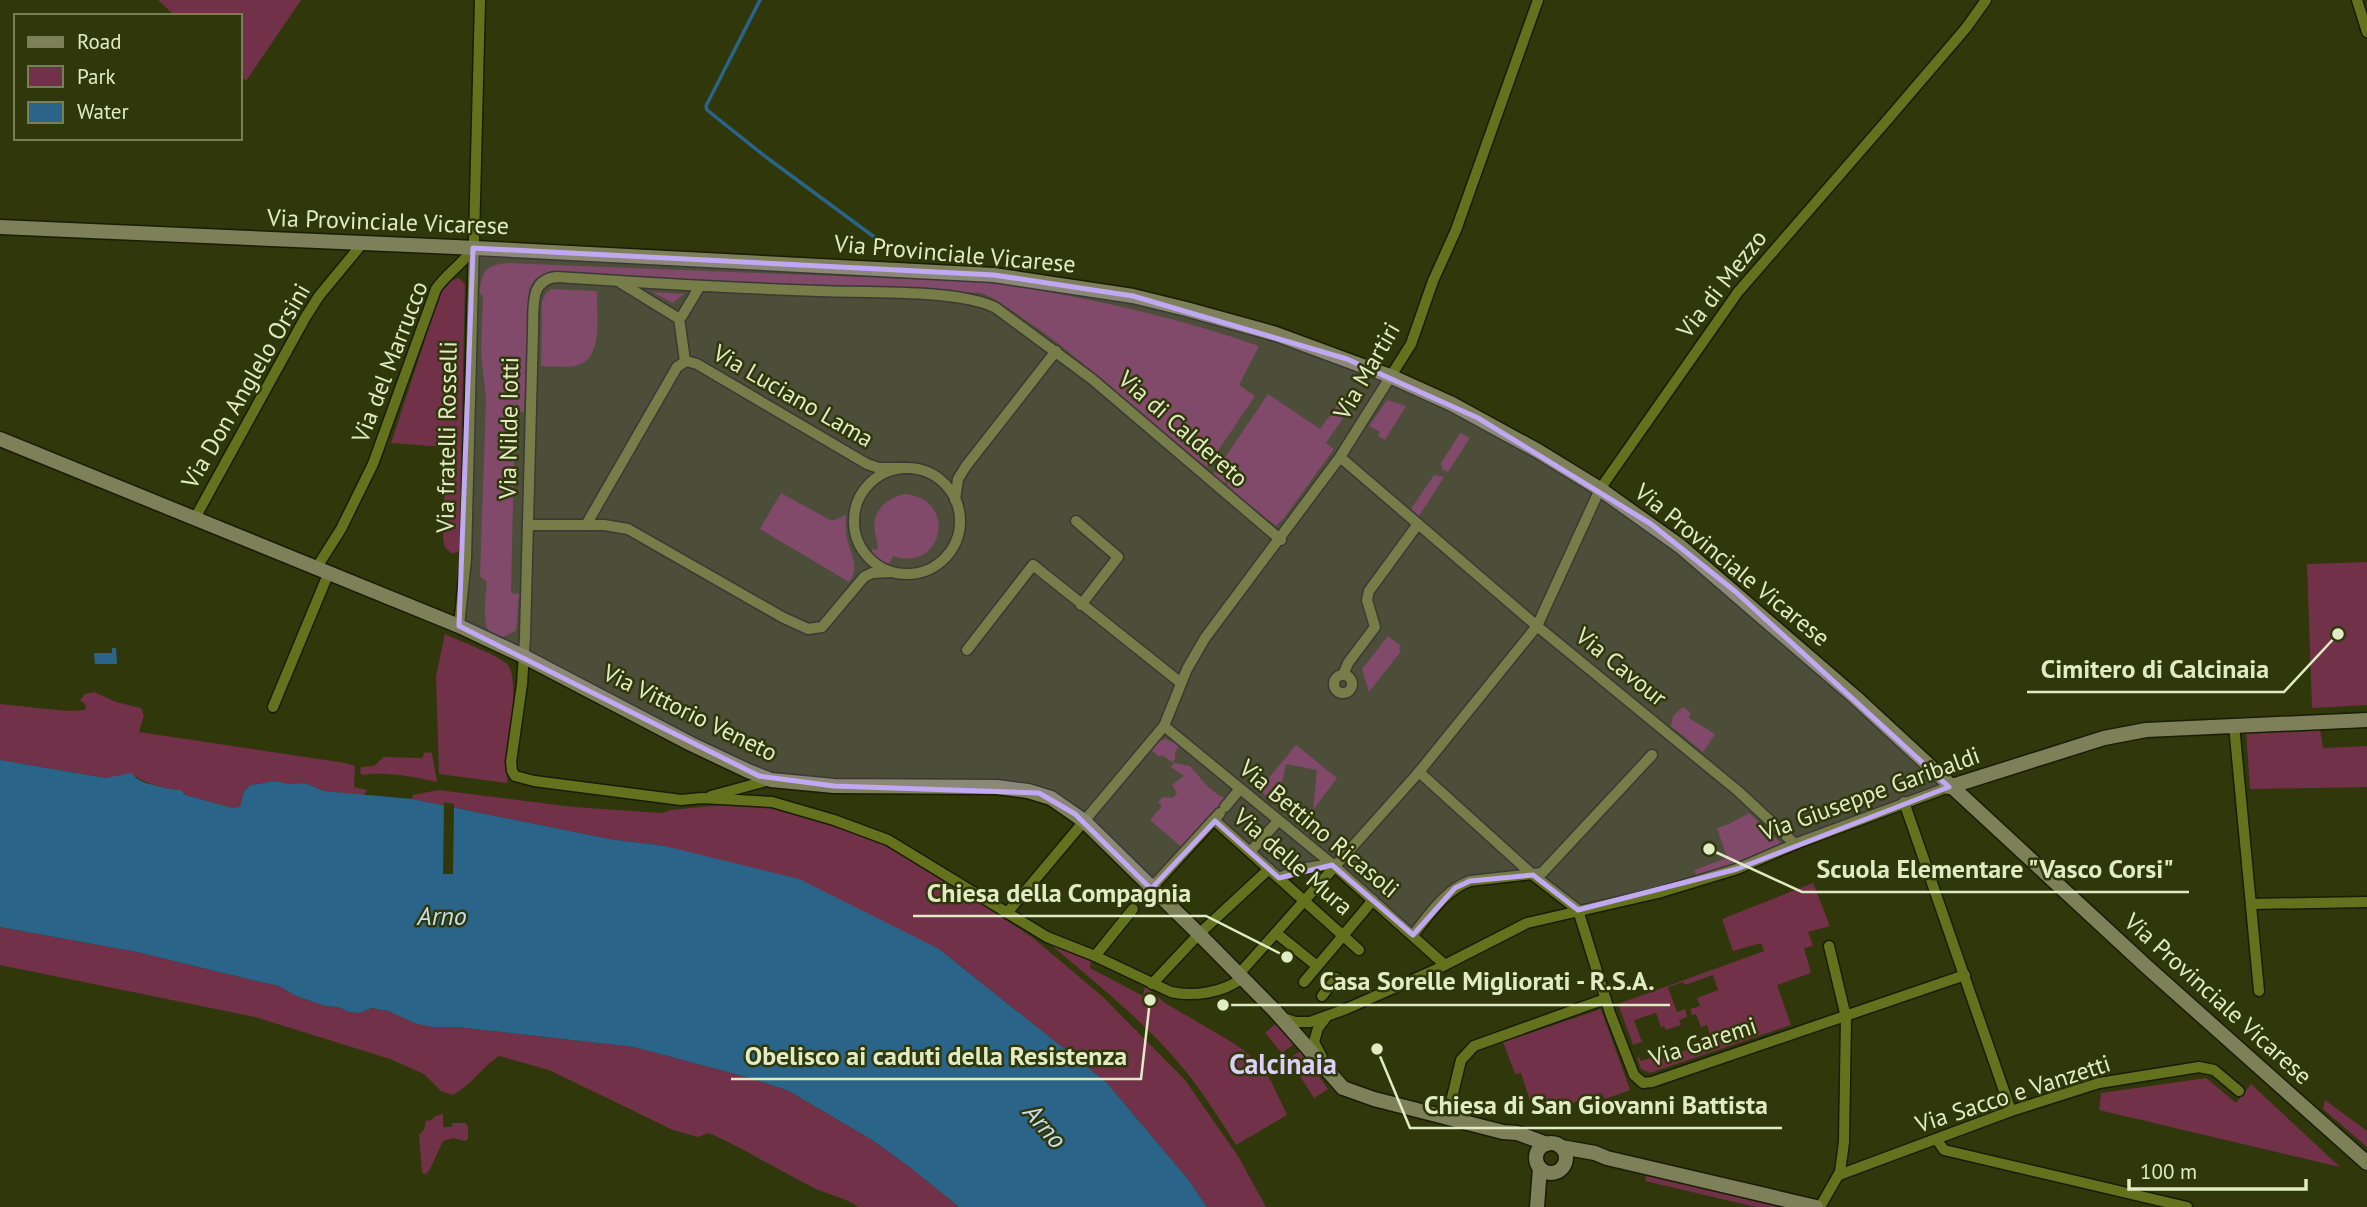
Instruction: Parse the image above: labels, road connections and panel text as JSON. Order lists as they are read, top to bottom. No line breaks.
{"streets":{"main road":["Via Provinciale Vicarese","Via Vittorio Veneto","Via Giuseppe Garibaldi"],"street":["Via di Mezzo","Via del Marrucco","Via Martiri","Via Don Anglelo Orsini","Via Luciano Lama","Via Nilde Iotti","Via di Caldereto","Via fratelli Rosselli","Via Cavour","Via Bettino Ricasoli","Via delle Mura","Via Garemi","Via Sacco e Vanzetti"]},"crossings":[["Via Provinciale Vicarese","Via di Mezzo"],["Via Provinciale Vicarese","Via del Marrucco"],["Via Provinciale Vicarese","Via Martiri"],["Via Provinciale Vicarese","Via Don Anglelo Orsini"],["Via Provinciale Vicarese","Via fratelli Rosselli"],["Via Provinciale Vicarese","Via Giuseppe Garibaldi"],["Via di Mezzo","Via Cavour"],["Via di Mezzo","Via Vittorio Veneto"],["Via di Mezzo","Via Bettino Ricasoli"],["Via di Mezzo","Via delle Mura"],["Via del Marrucco","Via fratelli Rosselli"],["Via Martiri","Via di Caldereto"],["Via Martiri","Via Cavour"],["Via Martiri","Via Vittorio Veneto"],["Via Martiri","Via Bettino Ricasoli"],["Via Nilde Iotti","Via di Caldereto"],["Via Nilde Iotti","Via Vittorio Veneto"],["Via Cavour","Via Giuseppe Garibaldi"],["Via Vittorio Veneto","Via Giuseppe Garibaldi"],["Via Giuseppe Garibaldi","Via Bettino Ricasoli"],["Via Giuseppe Garibaldi","Via Garemi"]],"districts":["Calcinaia"],"water":["Arno"],"places":["Cimitero di Calcinaia","Scuola Elementare \"Vasco Corsi\"","Chiesa della Compagnia","Obelisco ai caduti della Resistenza","Casa Sorelle Migliorati - R.S.A.","Chiesa di San Giovanni Battista"],"legend":["Road","Park","Water"],"scale_bar":"100 m"}
